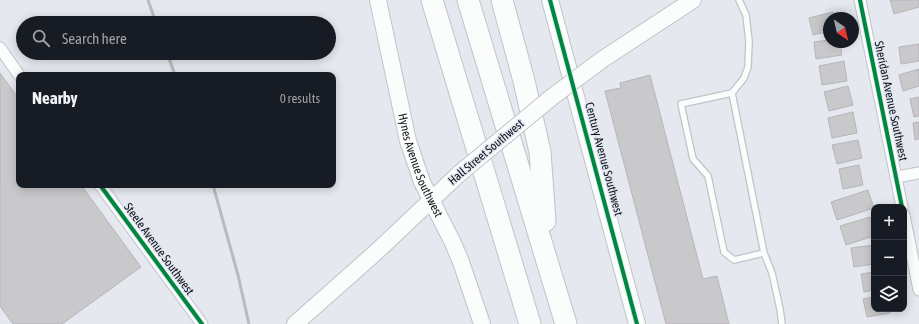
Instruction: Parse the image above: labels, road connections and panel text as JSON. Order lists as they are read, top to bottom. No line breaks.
{"streets":{"main road":["Hall Street Southwest","Century Avenue Southwest","Hynes Avenue Southwest"],"street":["Sheridan Avenue Southwest","Steele Avenue Southwest"]},"crossings":[["Hall Street Southwest","Hynes Avenue Southwest"]],"north":"bottom right","page":{"search":"Search here","heading":["Nearby","0 results"],"map_buttons":["+","−"]}}
